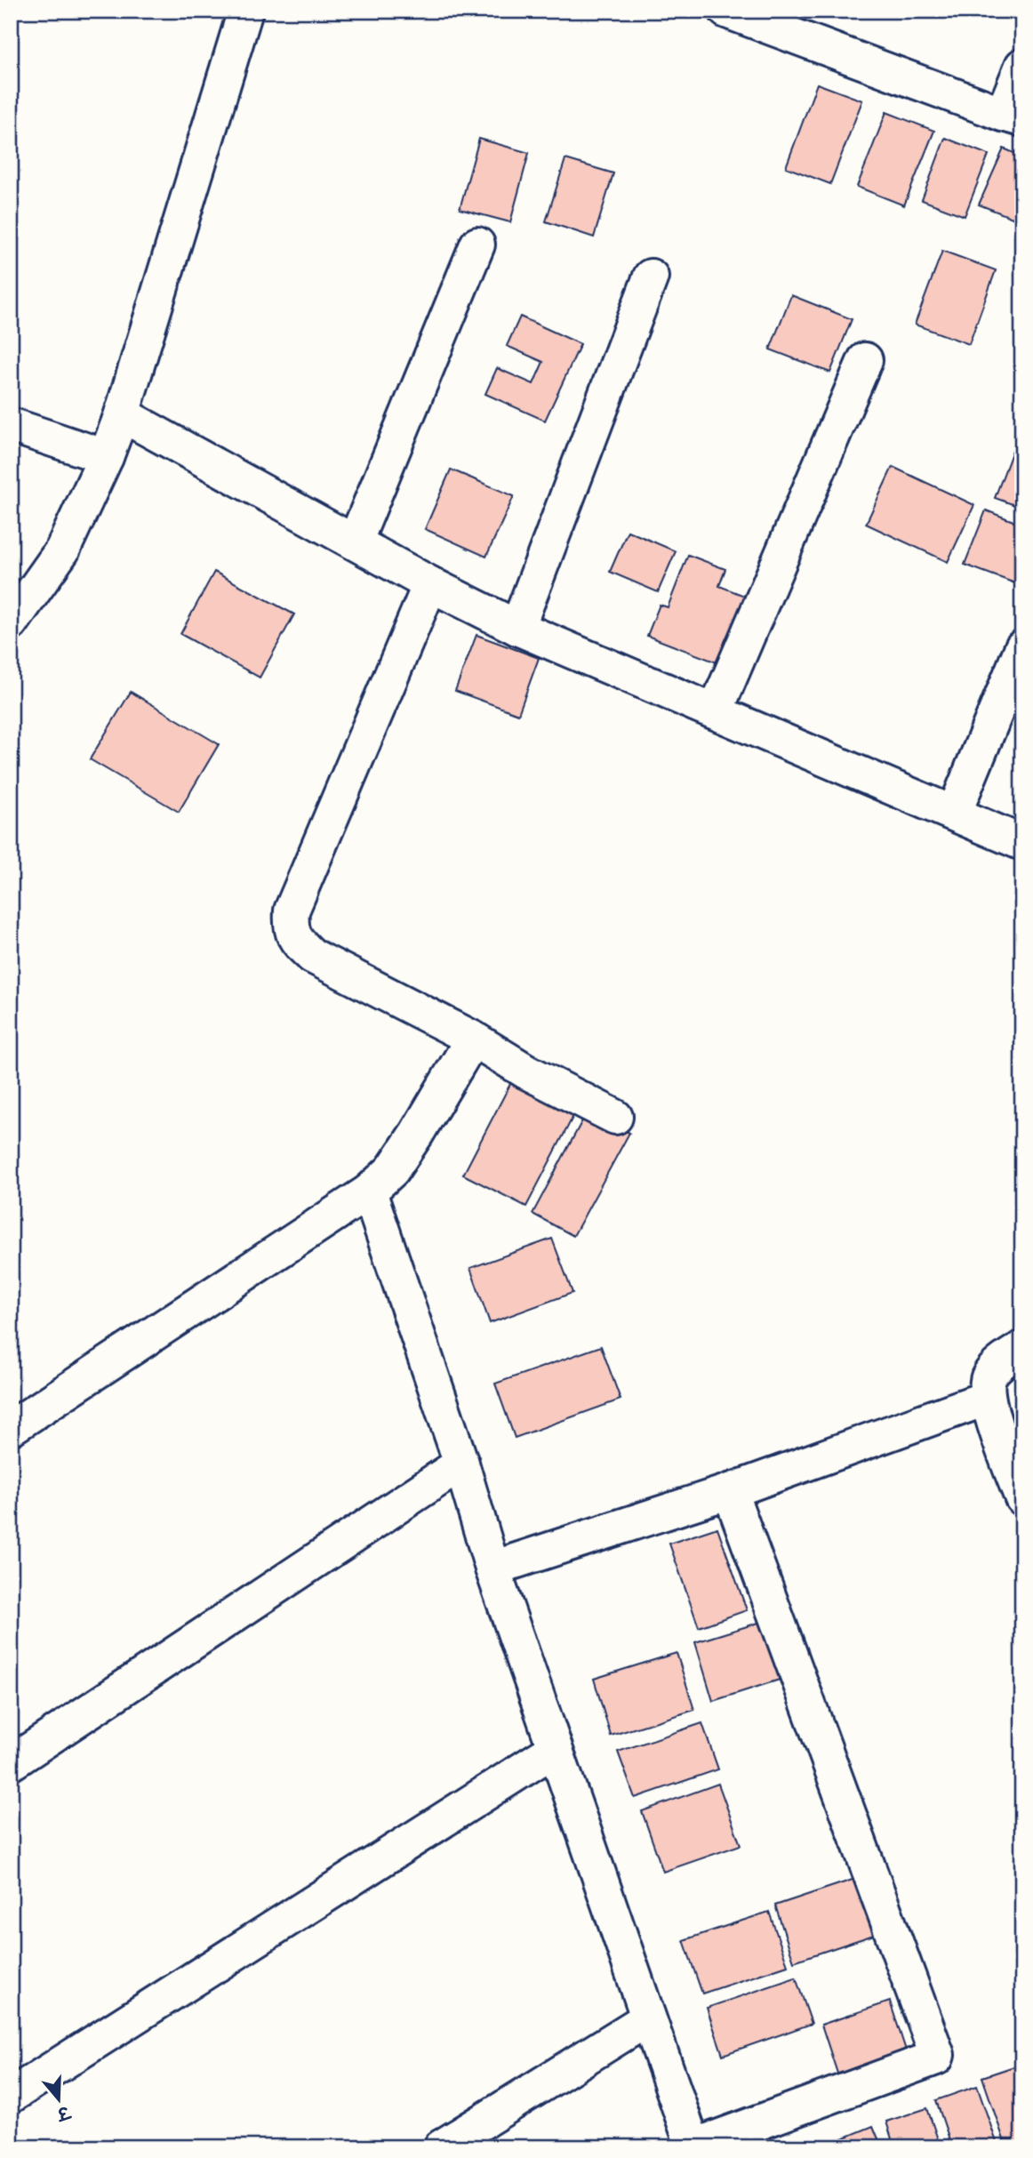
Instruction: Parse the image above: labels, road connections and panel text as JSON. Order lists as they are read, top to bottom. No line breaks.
{"north":"bottom"}
